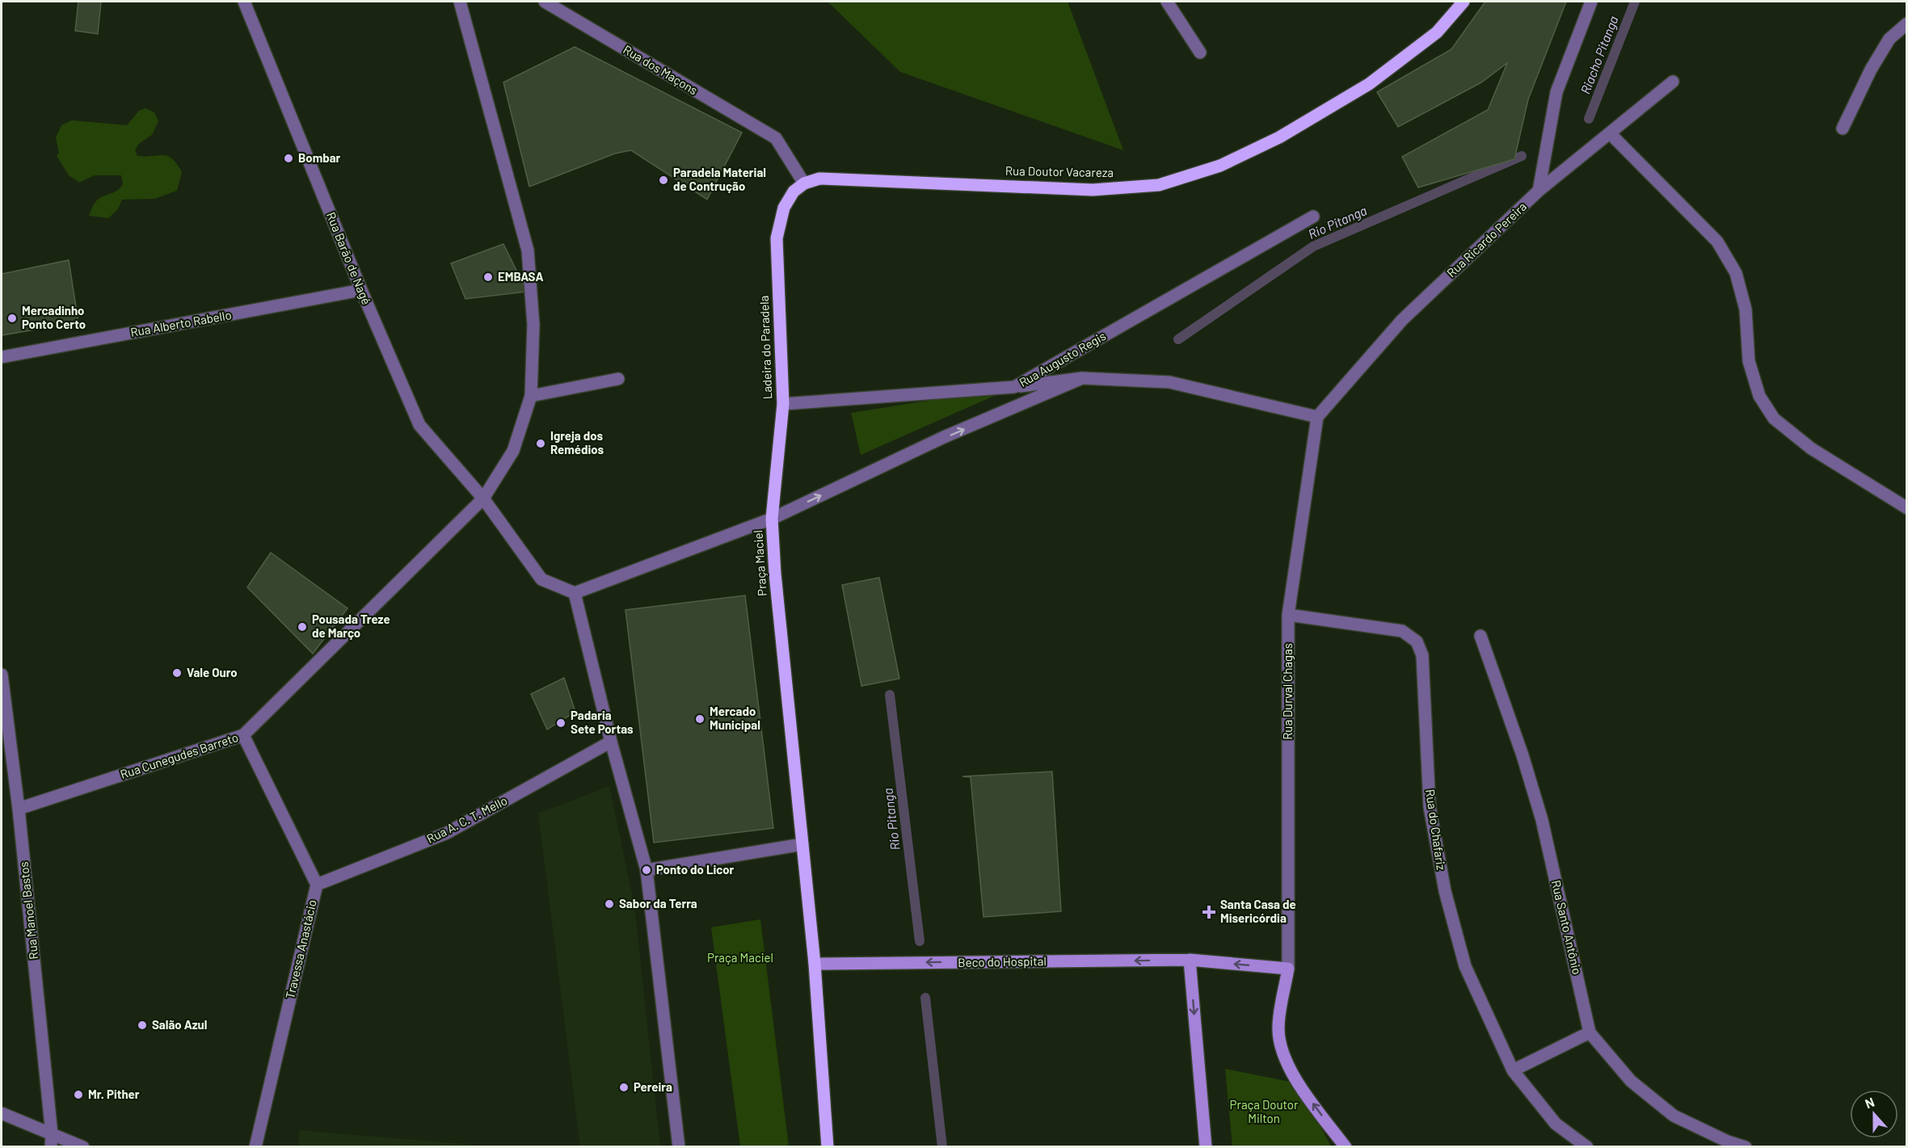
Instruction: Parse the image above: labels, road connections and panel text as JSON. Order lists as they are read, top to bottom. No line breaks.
{"streets":{"main road":["Rua Doutor Vacareza","Ladeira do Paradela","Praça Maciel"],"street":["Rua dos Maçons","Rua Ricardo Pereira","Rua Barão de Nagé","Rua Alberto Rabello","Rua Augusto Regis","Rua Durval Chagas","Rua Cunegudes Barreto","Rua A. C. T. Mello","Rua do Chafariz","Rua Manoel Bastos","Rua Santo Antônio","Travessa Anastácio","Beco do Hospital"]},"crossings":[["Rua dos Maçons","Rua Doutor Vacareza"],["Rua dos Maçons","Ladeira do Paradela"],["Rua Doutor Vacareza","Ladeira do Paradela"],["Rua Ricardo Pereira","Rua Durval Chagas"],["Rua Barão de Nagé","Rua Alberto Rabello"],["Rua Barão de Nagé","Rua Cunegudes Barreto"],["Ladeira do Paradela","Rua Augusto Regis"],["Ladeira do Paradela","Praça Maciel"],["Praça Maciel","Beco do Hospital"],["Rua Durval Chagas","Rua do Chafariz"],["Rua Cunegudes Barreto","Rua Manoel Bastos"],["Rua Cunegudes Barreto","Travessa Anastácio"],["Rua A. C. T. Mello","Travessa Anastácio"]],"one_way":["Beco do Hospital"],"water":["Riacho Pitanga","Rio Pitanga"],"parks":["Praça Maciel","Praça Doutor Milton"],"places":{"other":["Bombar","Paradela Material de Contrução","EMBASA","Mercadinho Ponto Certo","Igreja dos Remédios","Pousada Treze de Março","Vale Ouro","Mercado Municipal","Padaria Sete Portas","Ponto do Licor","Sabor da Terra","Salão Azul","Pereira","Mr. Pither"],"health":["Santa Casa de Misericórdia"]},"north":"top"}
